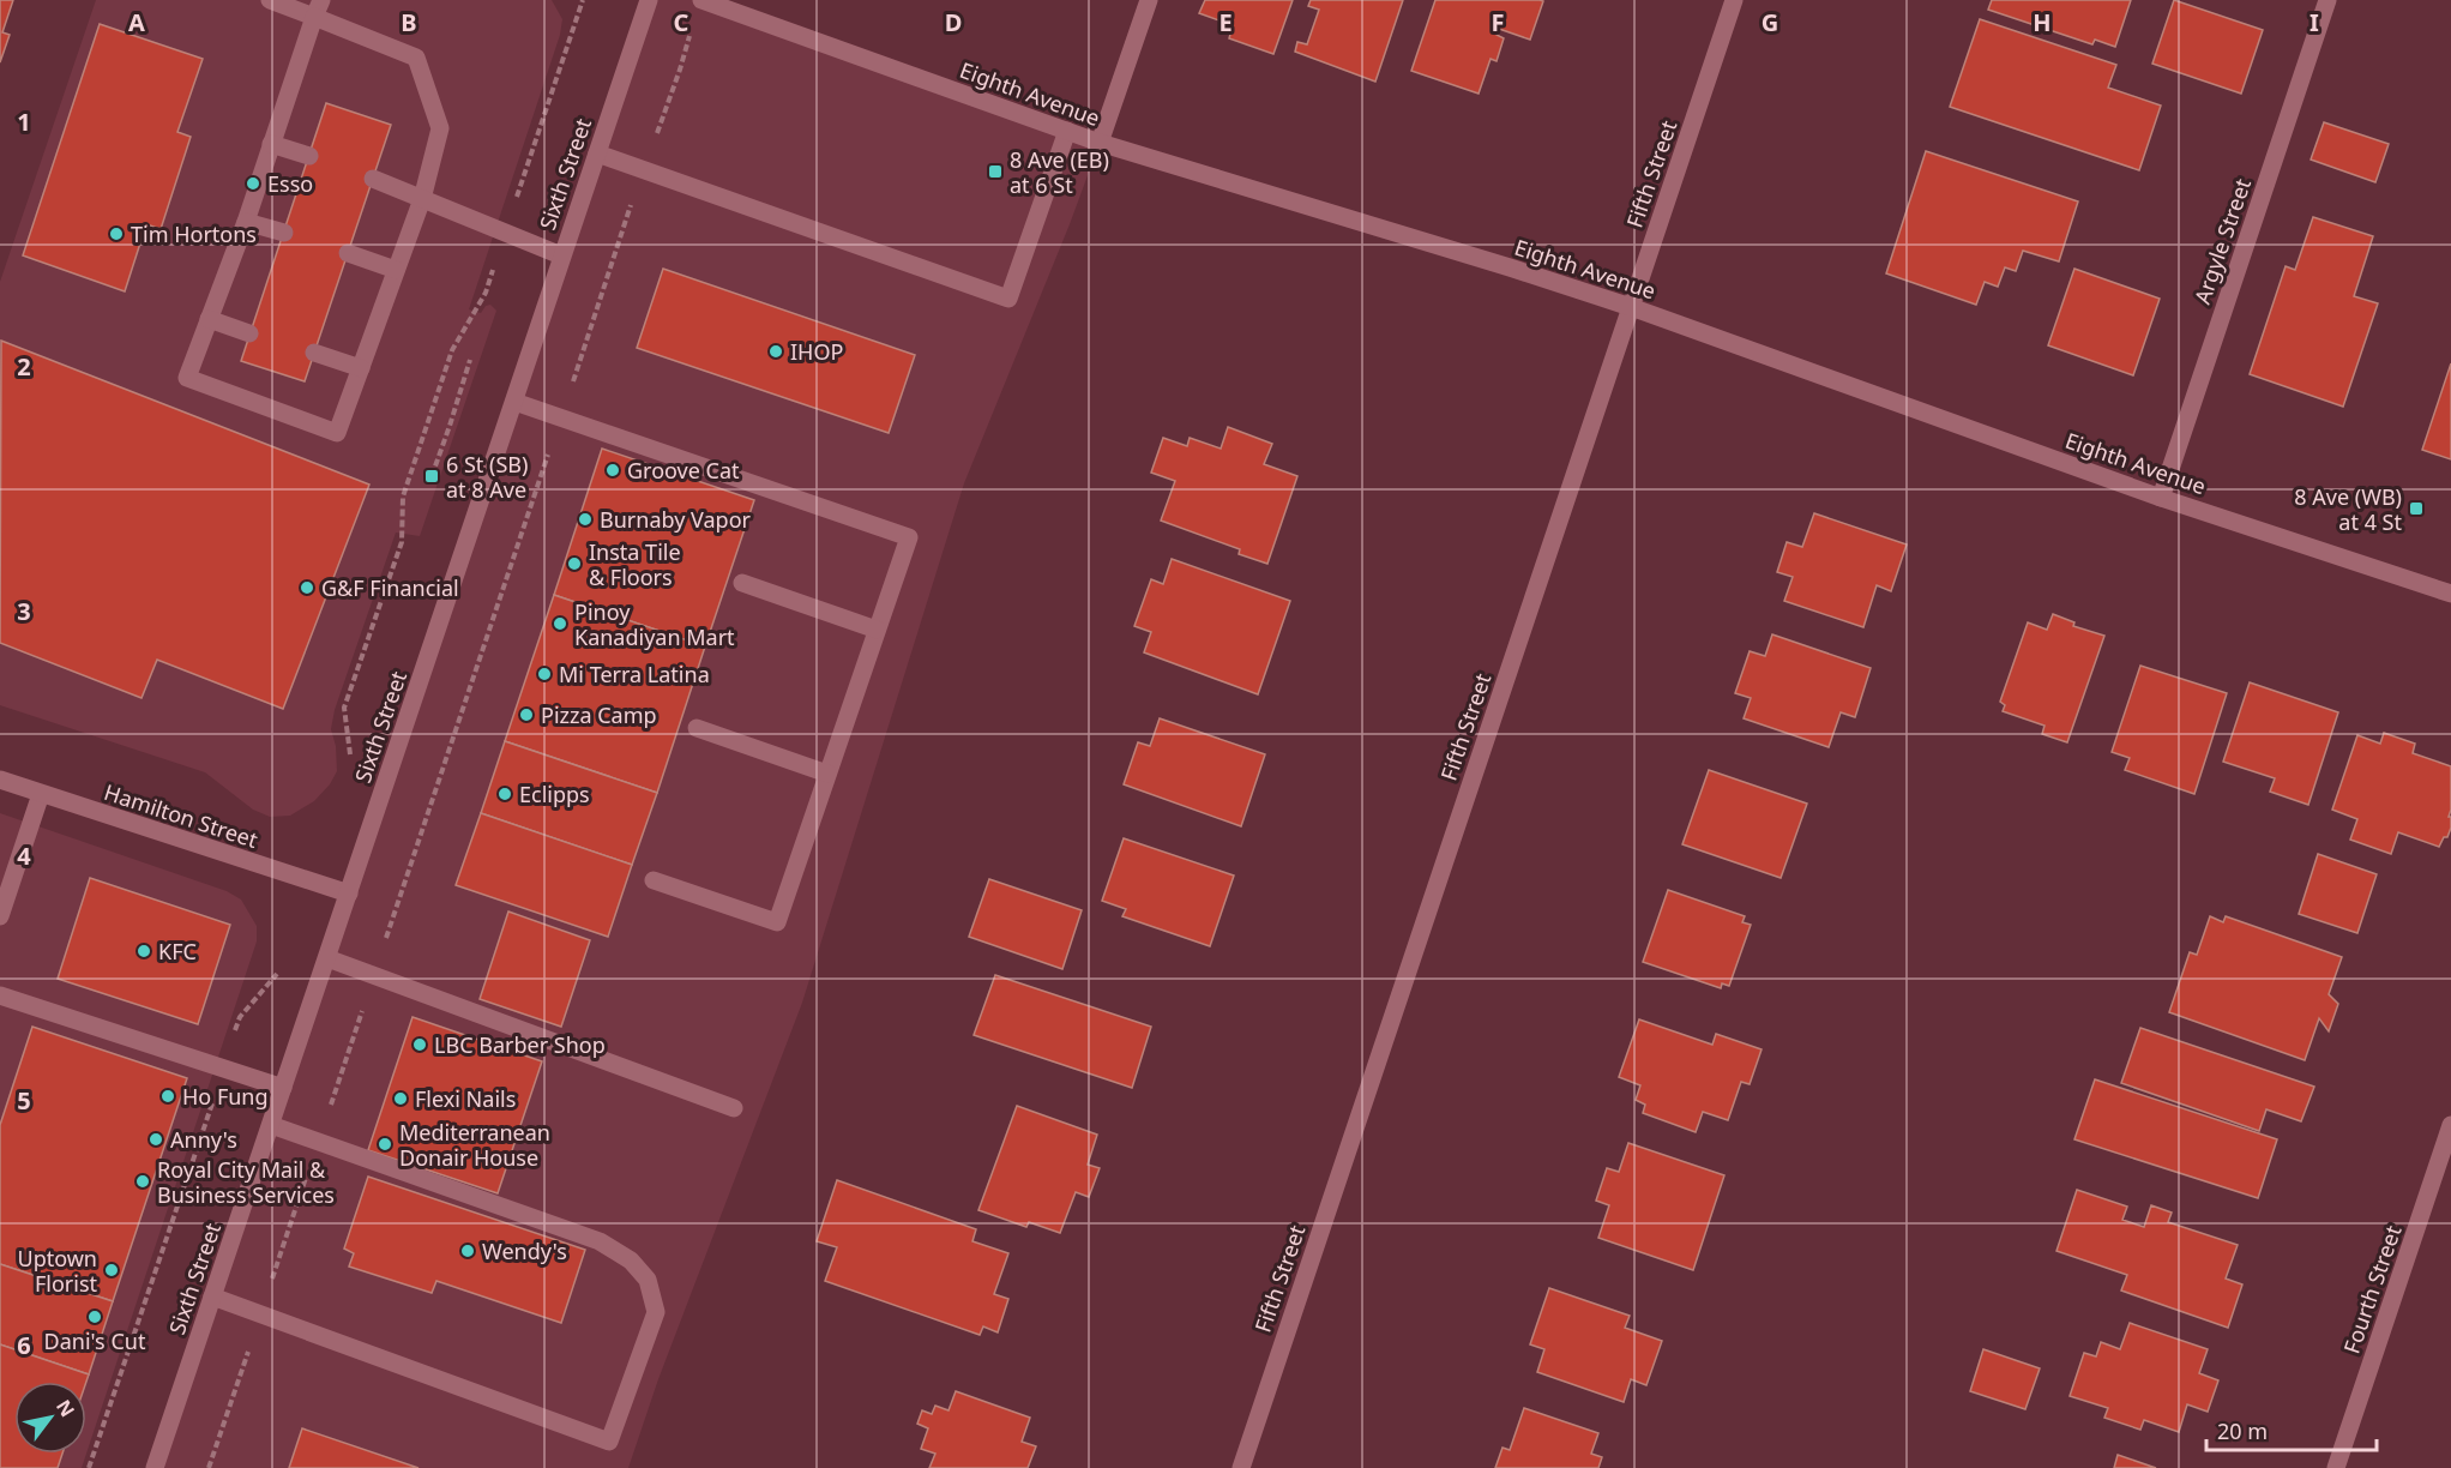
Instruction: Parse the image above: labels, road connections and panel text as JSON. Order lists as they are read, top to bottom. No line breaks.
{"streets":{"street":["Eighth Avenue","Sixth Street","Fifth Street","Argyle Street","Hamilton Street","Fourth Street"]},"crossings":[["Eighth Avenue","Fifth Street"],["Eighth Avenue","Argyle Street"],["Sixth Street","Hamilton Street"]],"places":{"transit":["8 Ave (EB) at 6 St","6 St (SB) at 8 Ave","8 Ave (WB) at 4 St"],"other":["Esso","Tim Hortons","IHOP","Groove Cat","Burnaby Vapor","Insta Tile & Floors","G&F Financial","Pinoy Kanadiyan Mart","Mi Terra Latina","Pizza Camp","Eclipps","KFC","LBC Barber Shop","Ho Fung","Flexi Nails","Anny's","Mediterranean Donair House","Royal City Mail & Business Services","Wendy's","Uptown Florist","Dani's Cut"]},"scale_bar":"20 m","north":"top right","grid":{"columns":["A","B","C","D","E","F","G","H","I"],"rows":["1","2","3","4","5","6"]}}
